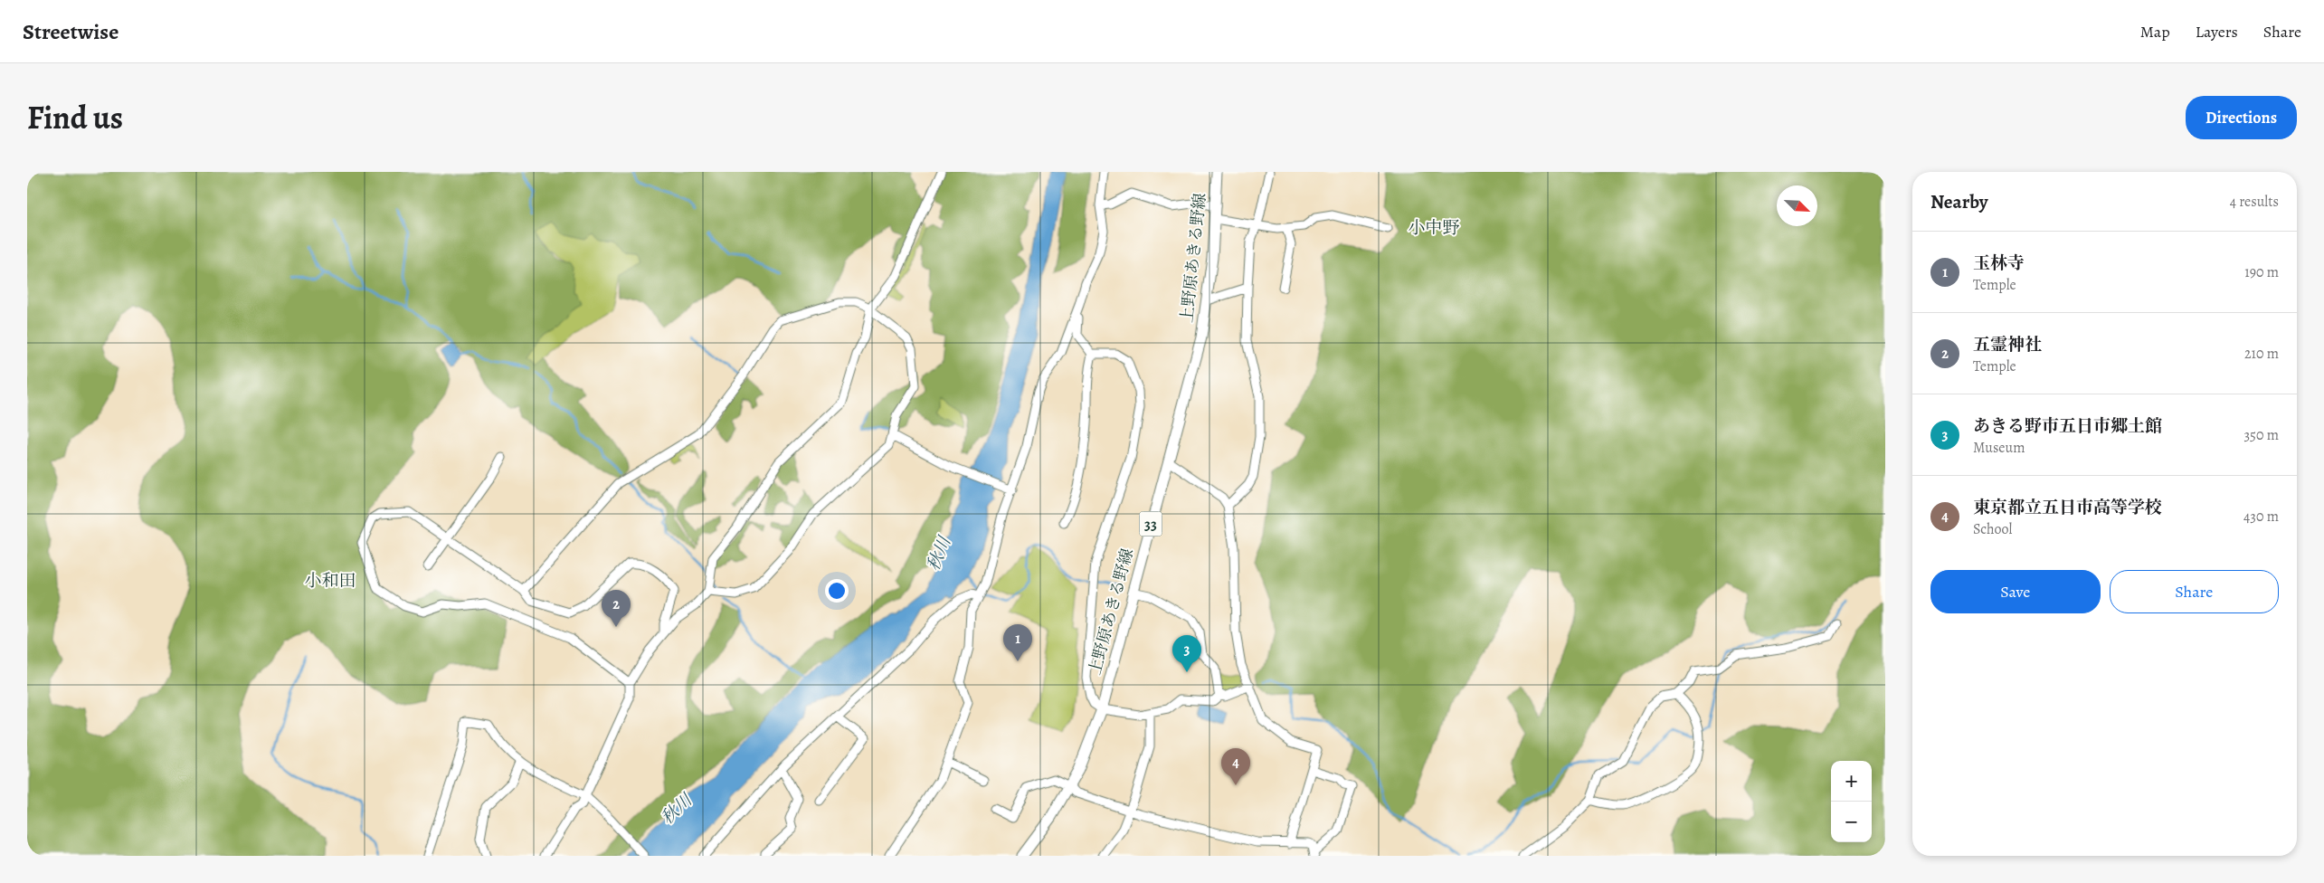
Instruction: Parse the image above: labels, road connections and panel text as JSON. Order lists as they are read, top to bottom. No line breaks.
{"streets":{"main road":["上野原あきる野線","33"]},"districts":["小中野","小和田"],"water":["秋川"],"north":"bottom right","page":{"header":"Streetwise","nav":["Map","Layers","Share"],"title":"Find us","buttons":["Directions",["Save","Share"]],"heading":["Nearby","4 results"],"list":[{"mark":"1","name":"玉林寺","note":"Temple","value":"190 m"},{"mark":"2","name":"五霊神社","note":"Temple","value":"210 m"},{"mark":"3","name":"あきる野市五日市郷土館","note":"Museum","value":"350 m"},{"mark":"4","name":"東京都立五日市高等学校","note":"School","value":"430 m"}],"pins":["2","1","3","4"],"map_buttons":["+","−"]}}
